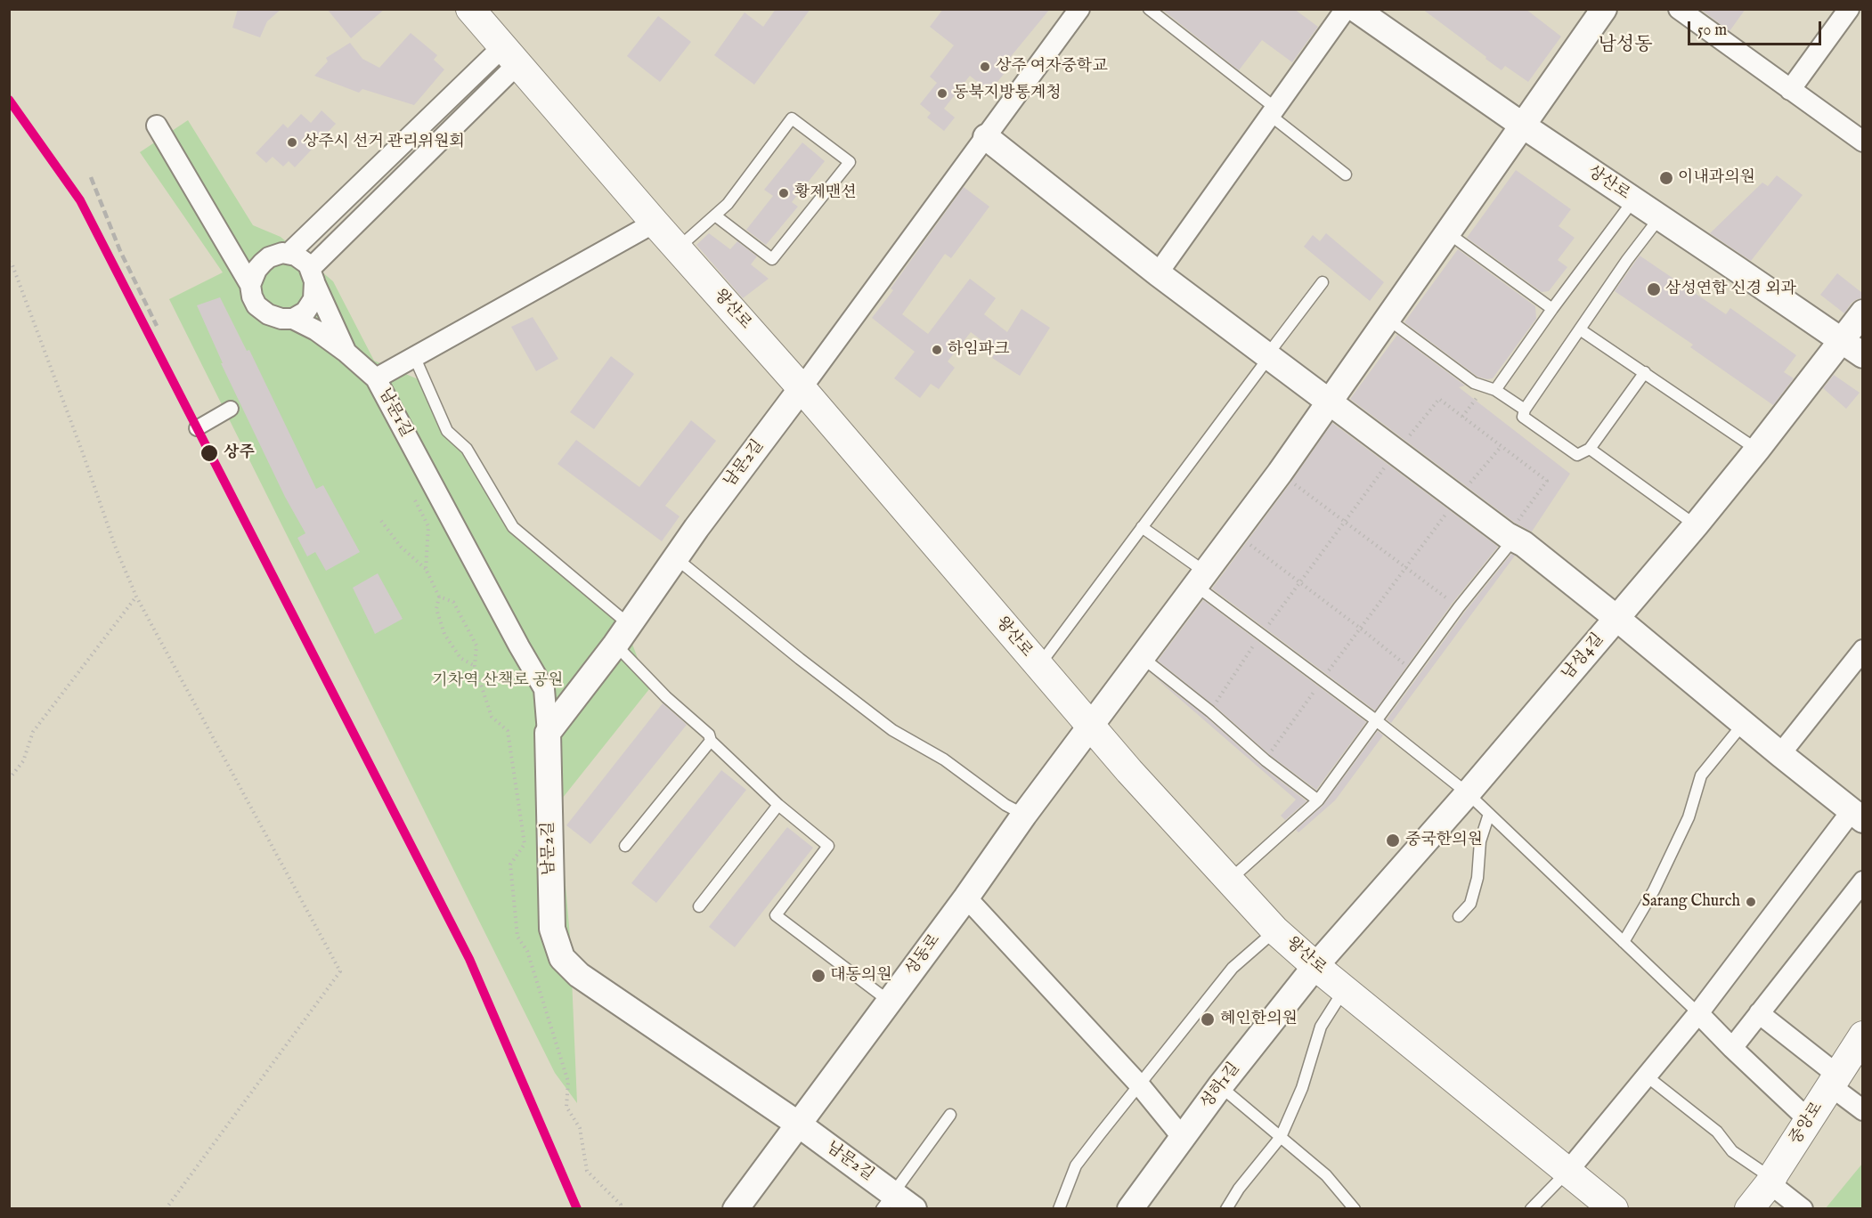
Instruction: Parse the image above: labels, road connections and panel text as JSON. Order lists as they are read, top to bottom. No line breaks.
{"streets":{"main road":["왕산로","중앙로"],"street":["상산로","남문1길","남문2길","남성4길","성동로","성하1길"]},"crossings":[["상산로","남성4길"],["상산로","성동로"],["왕산로","남문1길"],["왕산로","남문2길"],["왕산로","남성4길"],["왕산로","성동로"],["왕산로","성하1길"],["남문1길","남문2길"],["남문2길","성동로"],["남성4길","성하1길"]],"districts":["남성동"],"parks":["기차역 산책로 공원"],"places":["상주 여자중학교","동북지방통계청","상주시 선거 관리위원회","이내과의원","황제맨션","삼성연합 신경 외과","하임파크","상주","중국한의원","Sarang Church","대동의원","혜인한의원"],"scale_bar":"50 m"}
